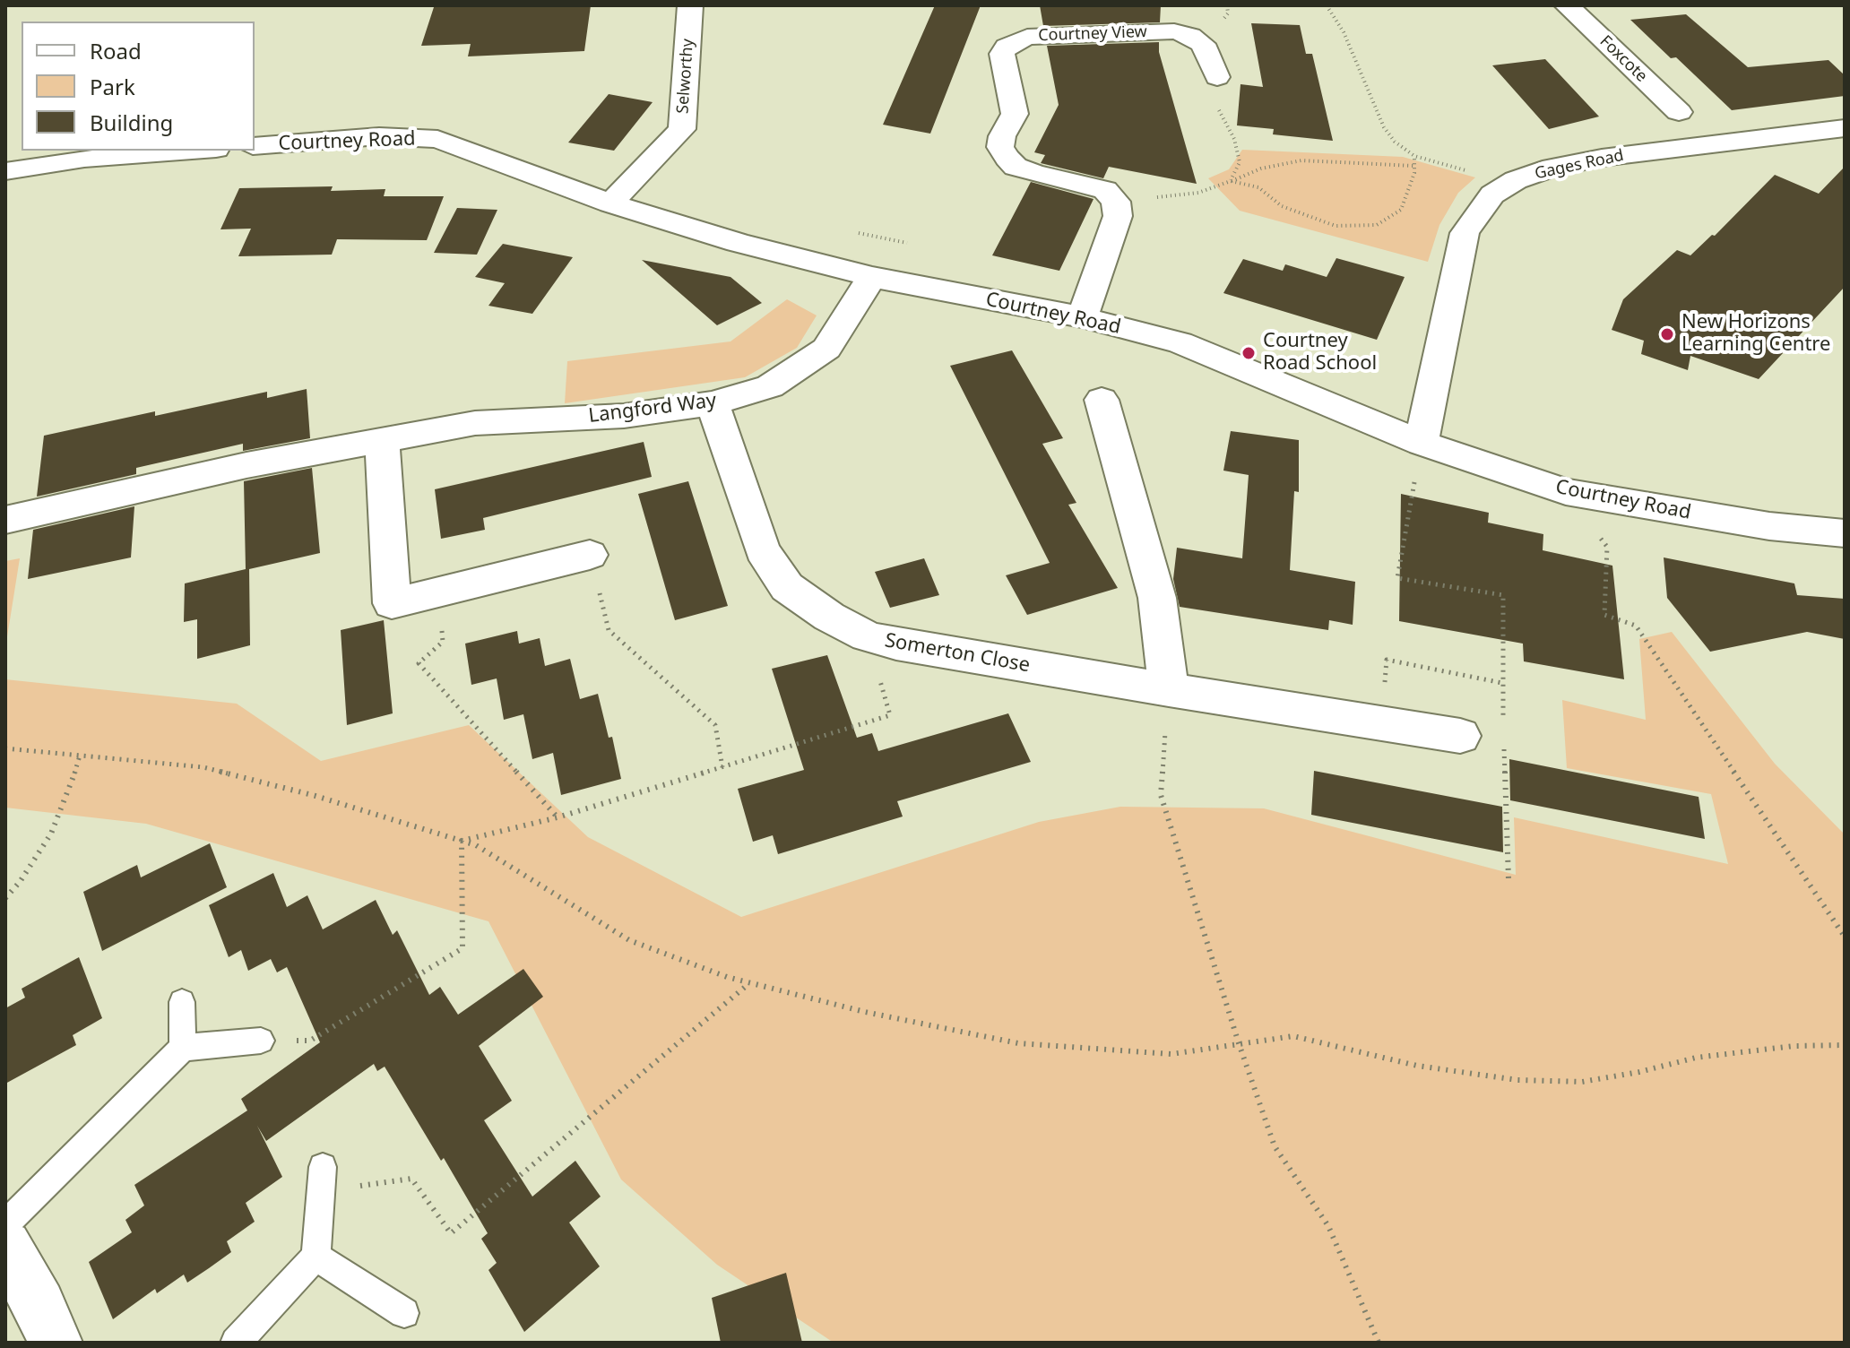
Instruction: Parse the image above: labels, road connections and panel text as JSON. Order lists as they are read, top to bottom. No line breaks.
{"streets":{"street":["Courtney View","Foxcote","Selworthy","Courtney Road","Gages Road","Langford Way","Somerton Close"]},"crossings":[["Selworthy","Courtney Road"],["Courtney Road","Gages Road"],["Courtney Road","Langford Way"],["Langford Way","Somerton Close"]],"places":["New Horizons Learning Centre","Courtney Road School"],"legend":["Road","Park","Building"]}
